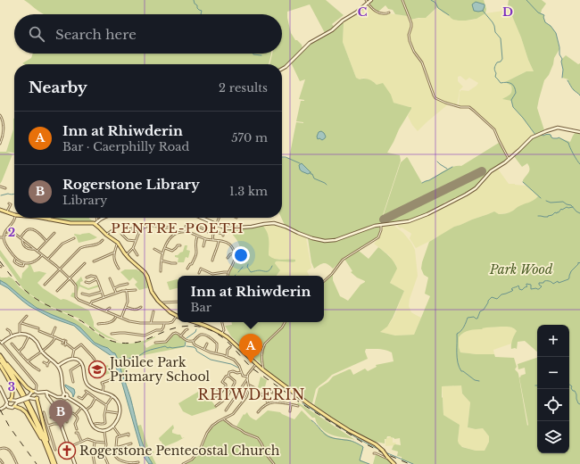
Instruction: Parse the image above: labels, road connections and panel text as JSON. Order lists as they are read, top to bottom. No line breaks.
{"districts":["PENTRE-POETH","RHIWDERIN"],"parks":["Park Wood"],"places":{"school or university":["Jubilee Park Primary School"],"church":["Rogerstone Pentecostal Church"]},"page":{"search":"Search here","heading":["Nearby","2 results"],"list":[{"mark":"A","name":"Inn at Rhiwderin","note":"Bar · Caerphilly Road","value":"570 m"},{"mark":"B","name":"Rogerstone Library","note":"Library","value":"1.3 km"}],"popup":["Inn at Rhiwderin","Bar"],"map_buttons":["+","−"],"pins":["A","B"]},"grid":{"columns":["C","D"],"rows":["2","3"]}}
